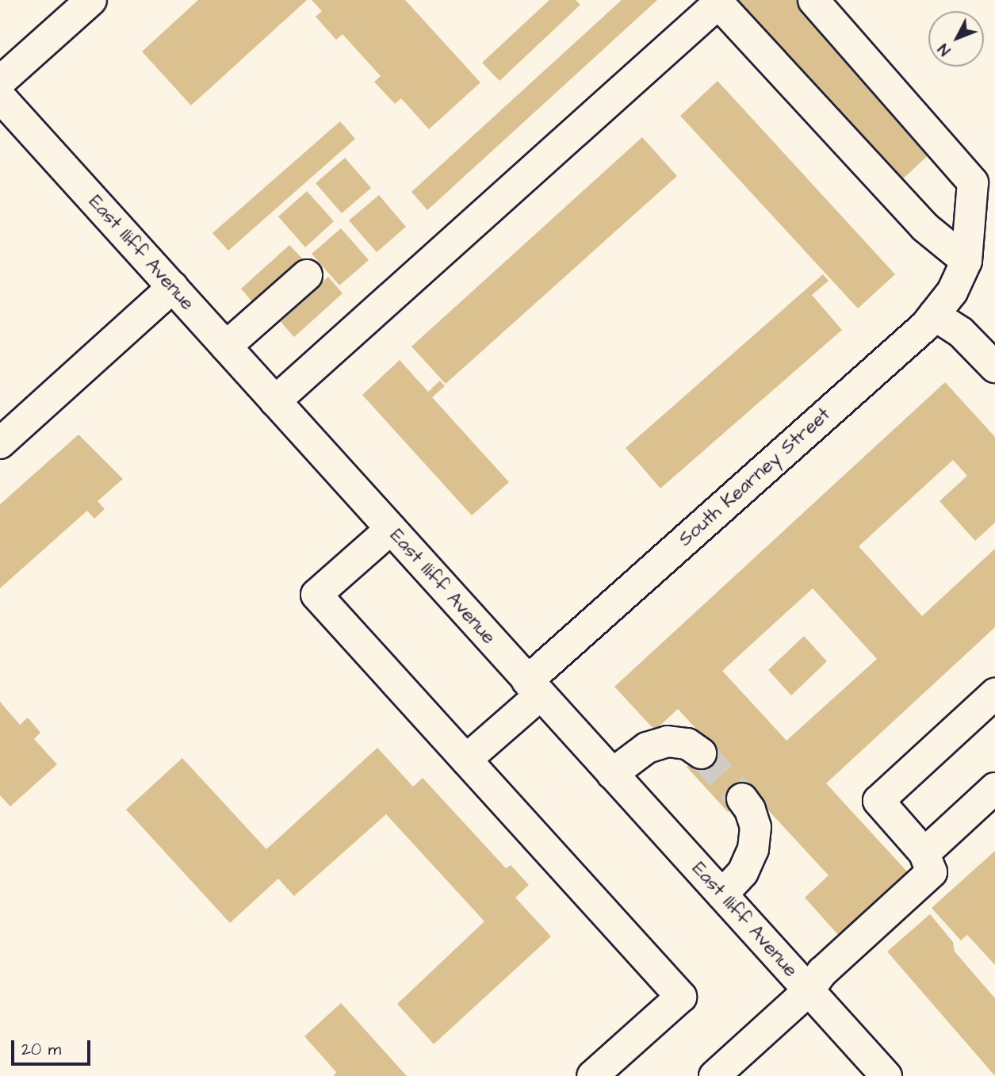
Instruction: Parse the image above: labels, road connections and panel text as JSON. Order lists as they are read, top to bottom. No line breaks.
{"streets":{"street":["East Iliff Avenue","South Kearney Street"]},"crossings":[["East Iliff Avenue","South Kearney Street"]],"scale_bar":"20 m","north":"bottom left"}
